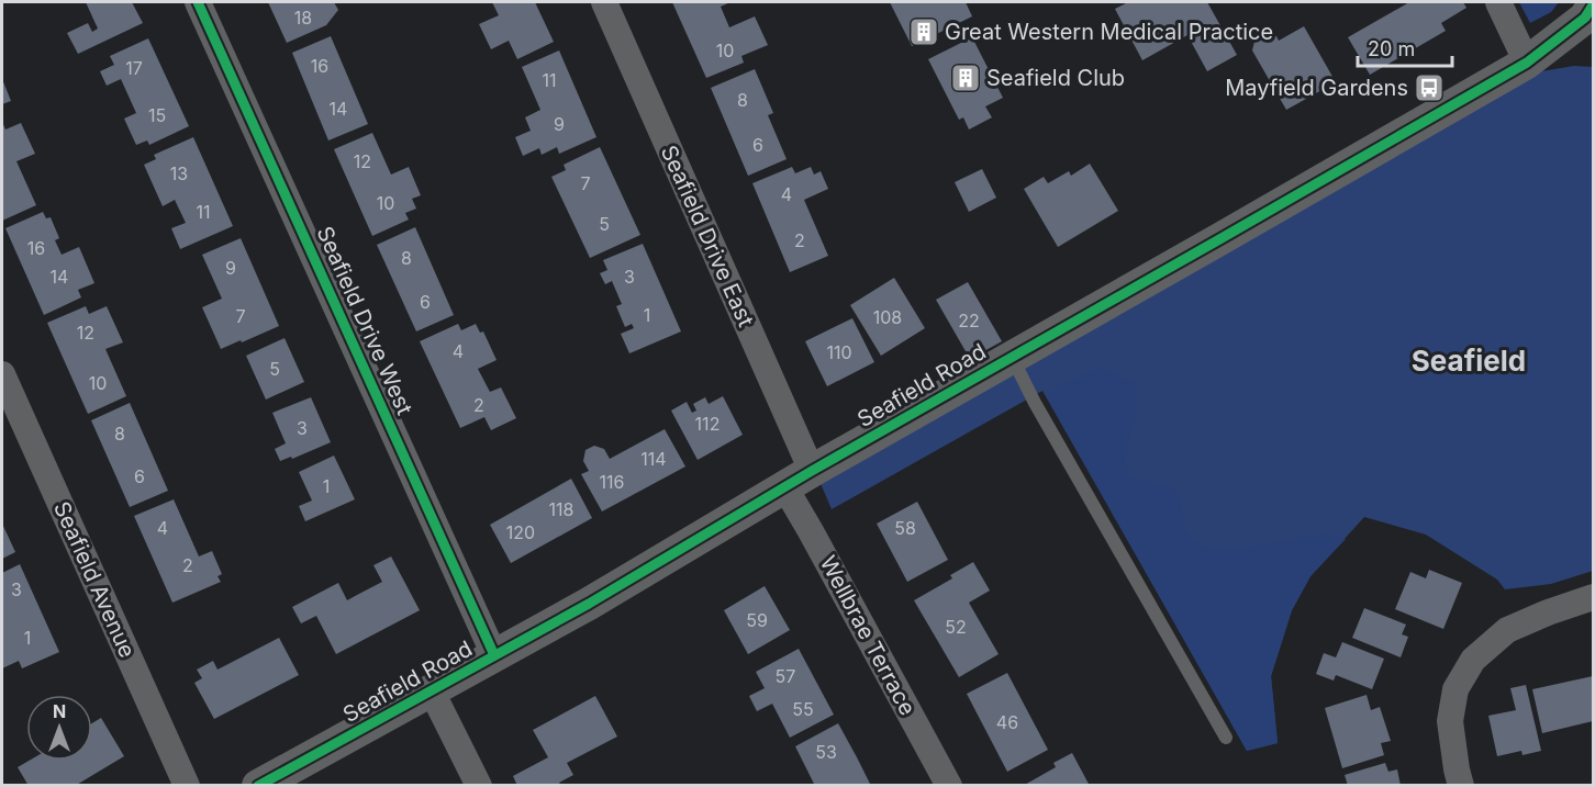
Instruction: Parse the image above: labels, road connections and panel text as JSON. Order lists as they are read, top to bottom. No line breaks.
{"streets":{"street":["Seafield Drive East","Seafield Drive West","Seafield Road","Seafield Avenue","Wellbrae Terrace"]},"crossings":[["Seafield Drive East","Seafield Road"],["Seafield Drive East","Wellbrae Terrace"],["Seafield Drive West","Seafield Road"],["Seafield Road","Wellbrae Terrace"]],"districts":["Seafield"],"places":{"building":["Great Western Medical Practice","Seafield Club"],"bus stop":["Mayfield Gardens"]},"house_numbers":["18","10","16","17","11","8","14","15","9","6","12","13","7","4","10","11","5","2","16","8","9","14","3","6","1","7","108","22","12","4","110","5","10","2","112","3","8","114","6","116","1","118","4","58","120","2","3","59","52","1","57","55","46","53"],"scale_bar":"20 m","north":"top"}
